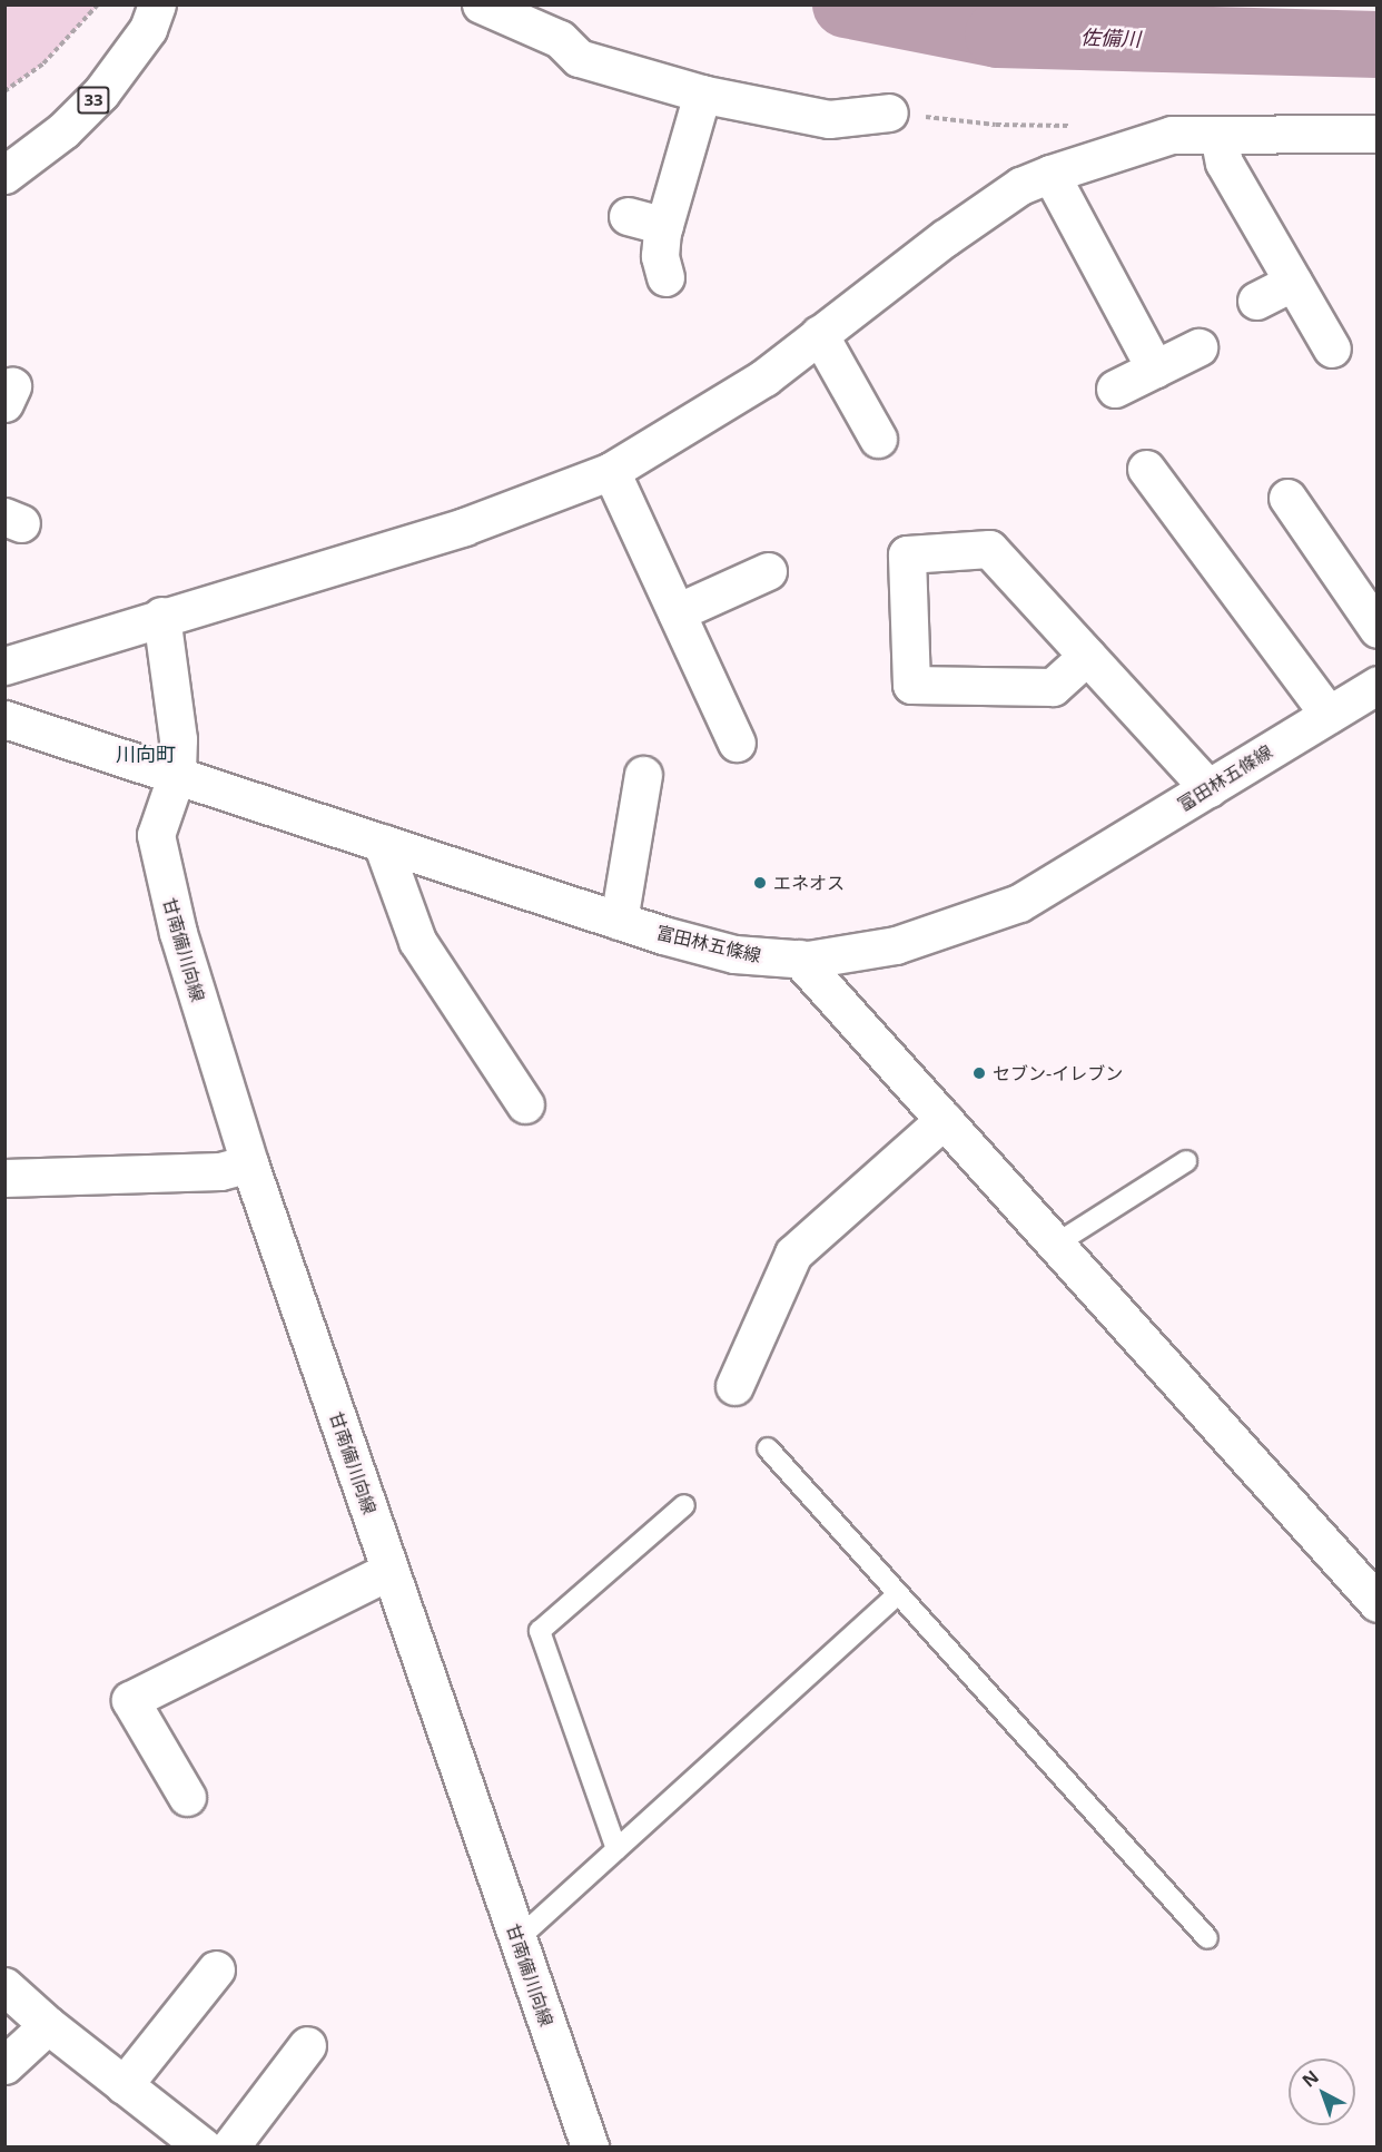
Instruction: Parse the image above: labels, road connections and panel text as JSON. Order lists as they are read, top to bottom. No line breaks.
{"streets":{"street":["33","富田林五條線","甘南備川向線"]},"crossings":[["富田林五條線","甘南備川向線"]],"districts":["川向町"],"water":["佐備川"],"places":["エネオス","セブン-イレブン"],"north":"top left"}
